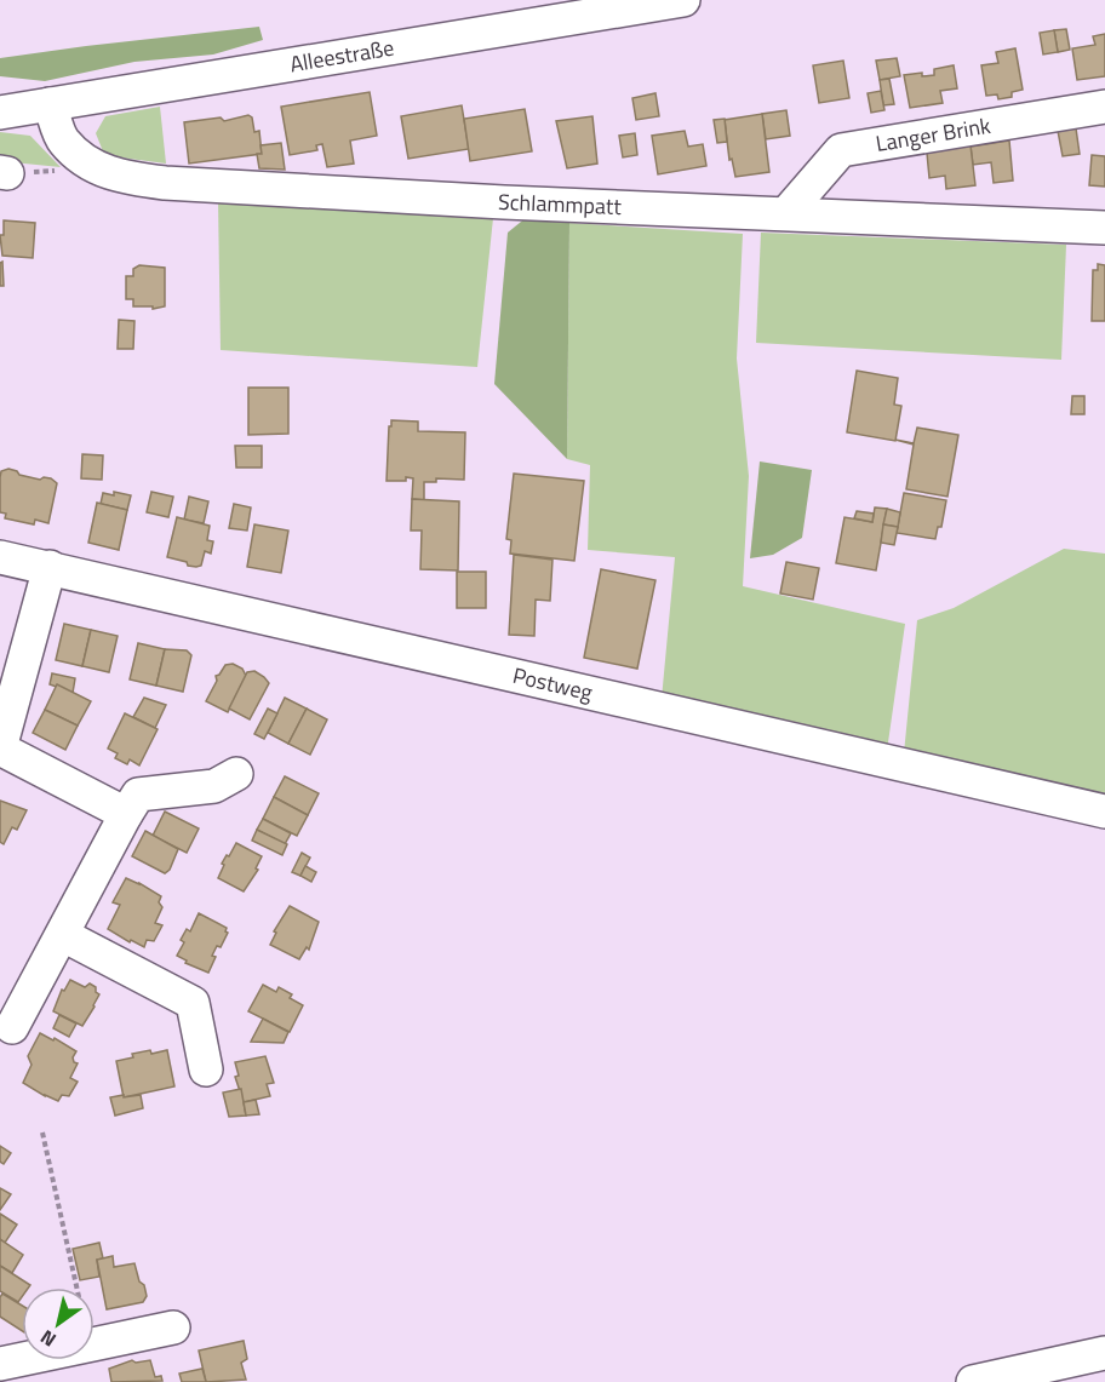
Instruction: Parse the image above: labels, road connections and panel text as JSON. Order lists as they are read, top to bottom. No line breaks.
{"streets":{"street":["Alleestraße","Langer Brink","Schlammpatt","Postweg"]},"crossings":[["Alleestraße","Schlammpatt"],["Langer Brink","Schlammpatt"]],"north":"bottom left"}
